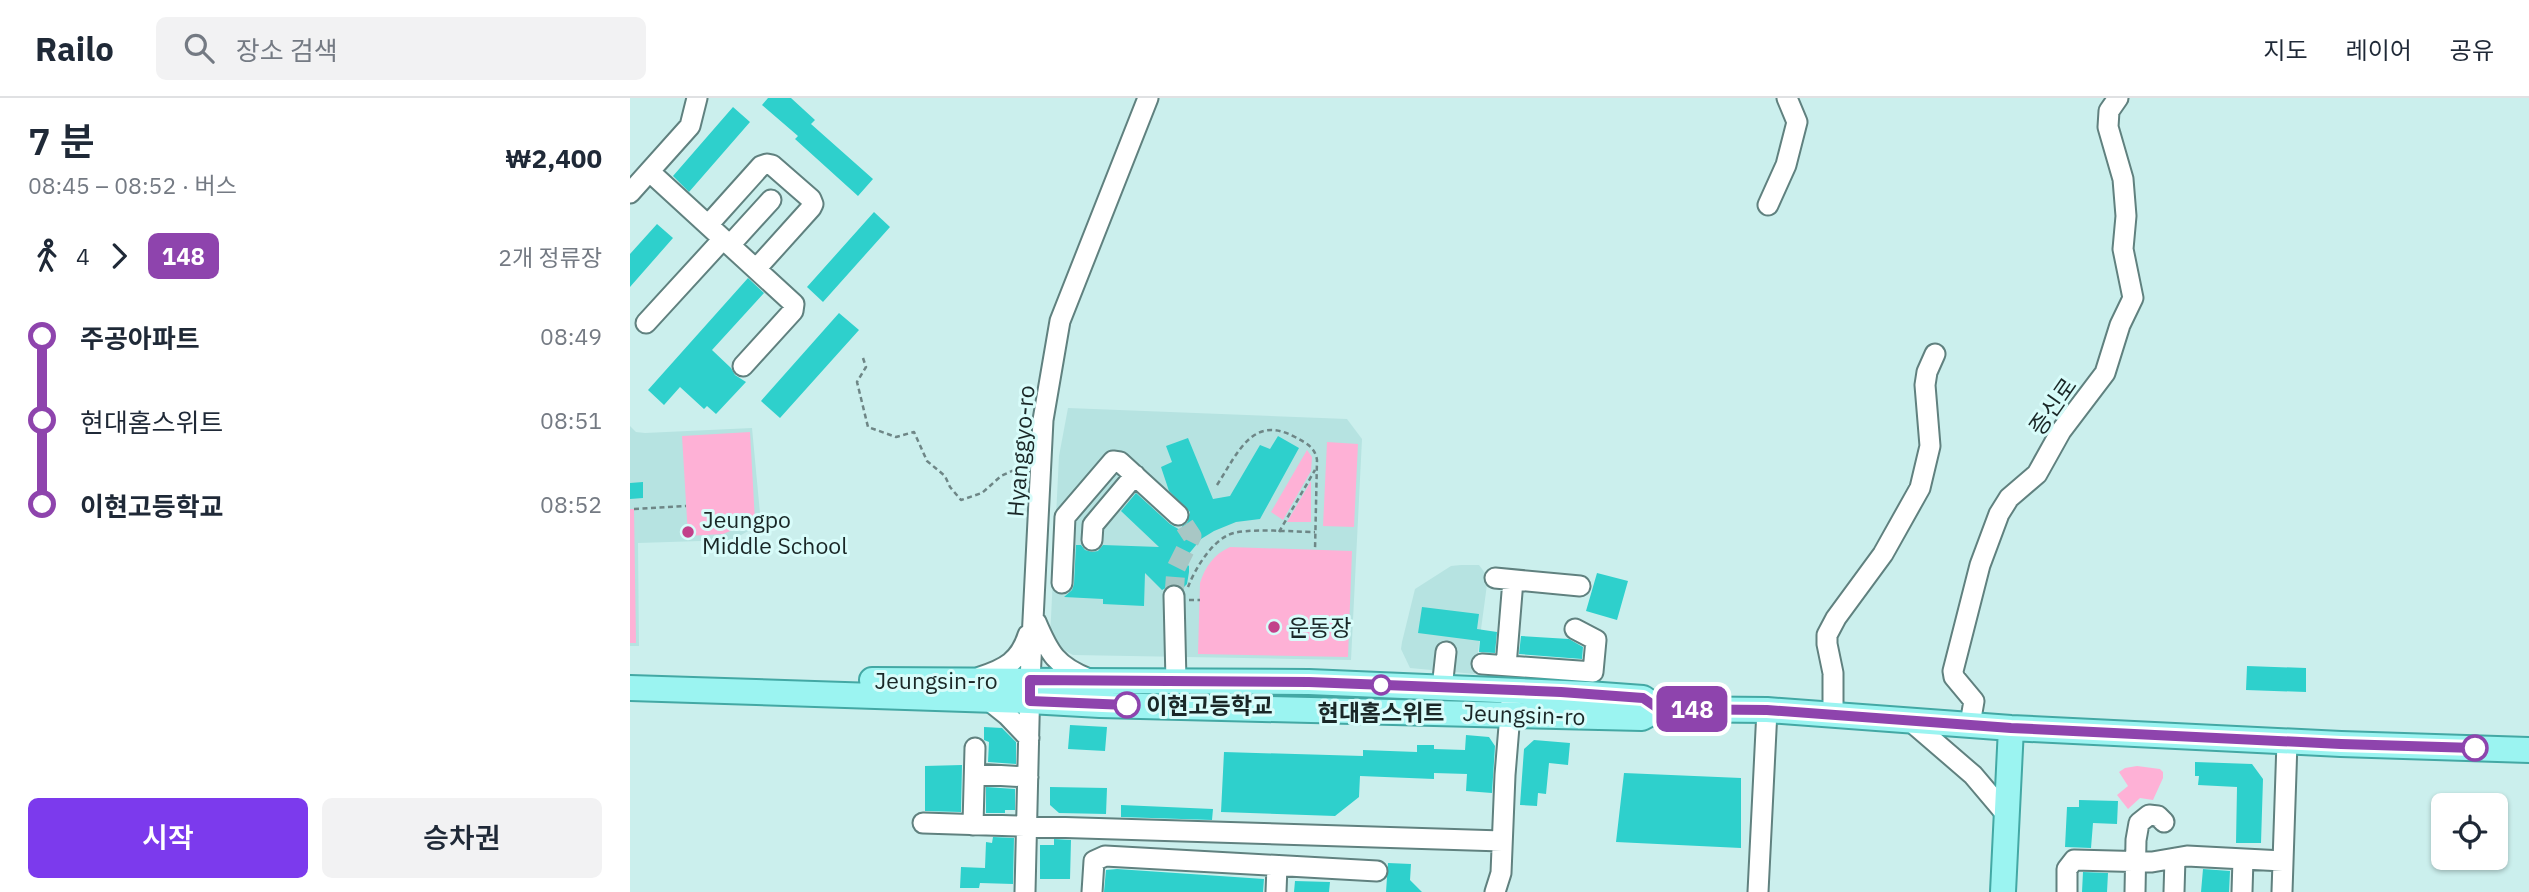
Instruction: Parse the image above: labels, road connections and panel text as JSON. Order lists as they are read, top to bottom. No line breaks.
{"streets":{"main road":["Jeungsin-ro"],"street":["증신로","Hyanggyo-ro"]},"crossings":[["증신로","Jeungsin-ro"],["Hyanggyo-ro","Jeungsin-ro"]],"places":["Jeungpo Middle School","운동장","현대홈스위트","이현고등학교"],"lines":["bus line 148"],"page":{"header":"Railo","search":"장소 검색","nav":["지도","레이어","공유"],"heading":["7 분","08:45 – 08:52 · 버스","₩2,400"],"on_map":"148","legs":["4","148","2개 정류장"],"list":[{"name":"주공아파트","value":"08:49"},{"name":"현대홈스위트","value":"08:51"},{"name":"이현고등학교","value":"08:52"}],"buttons":["시작","승차권"]}}
